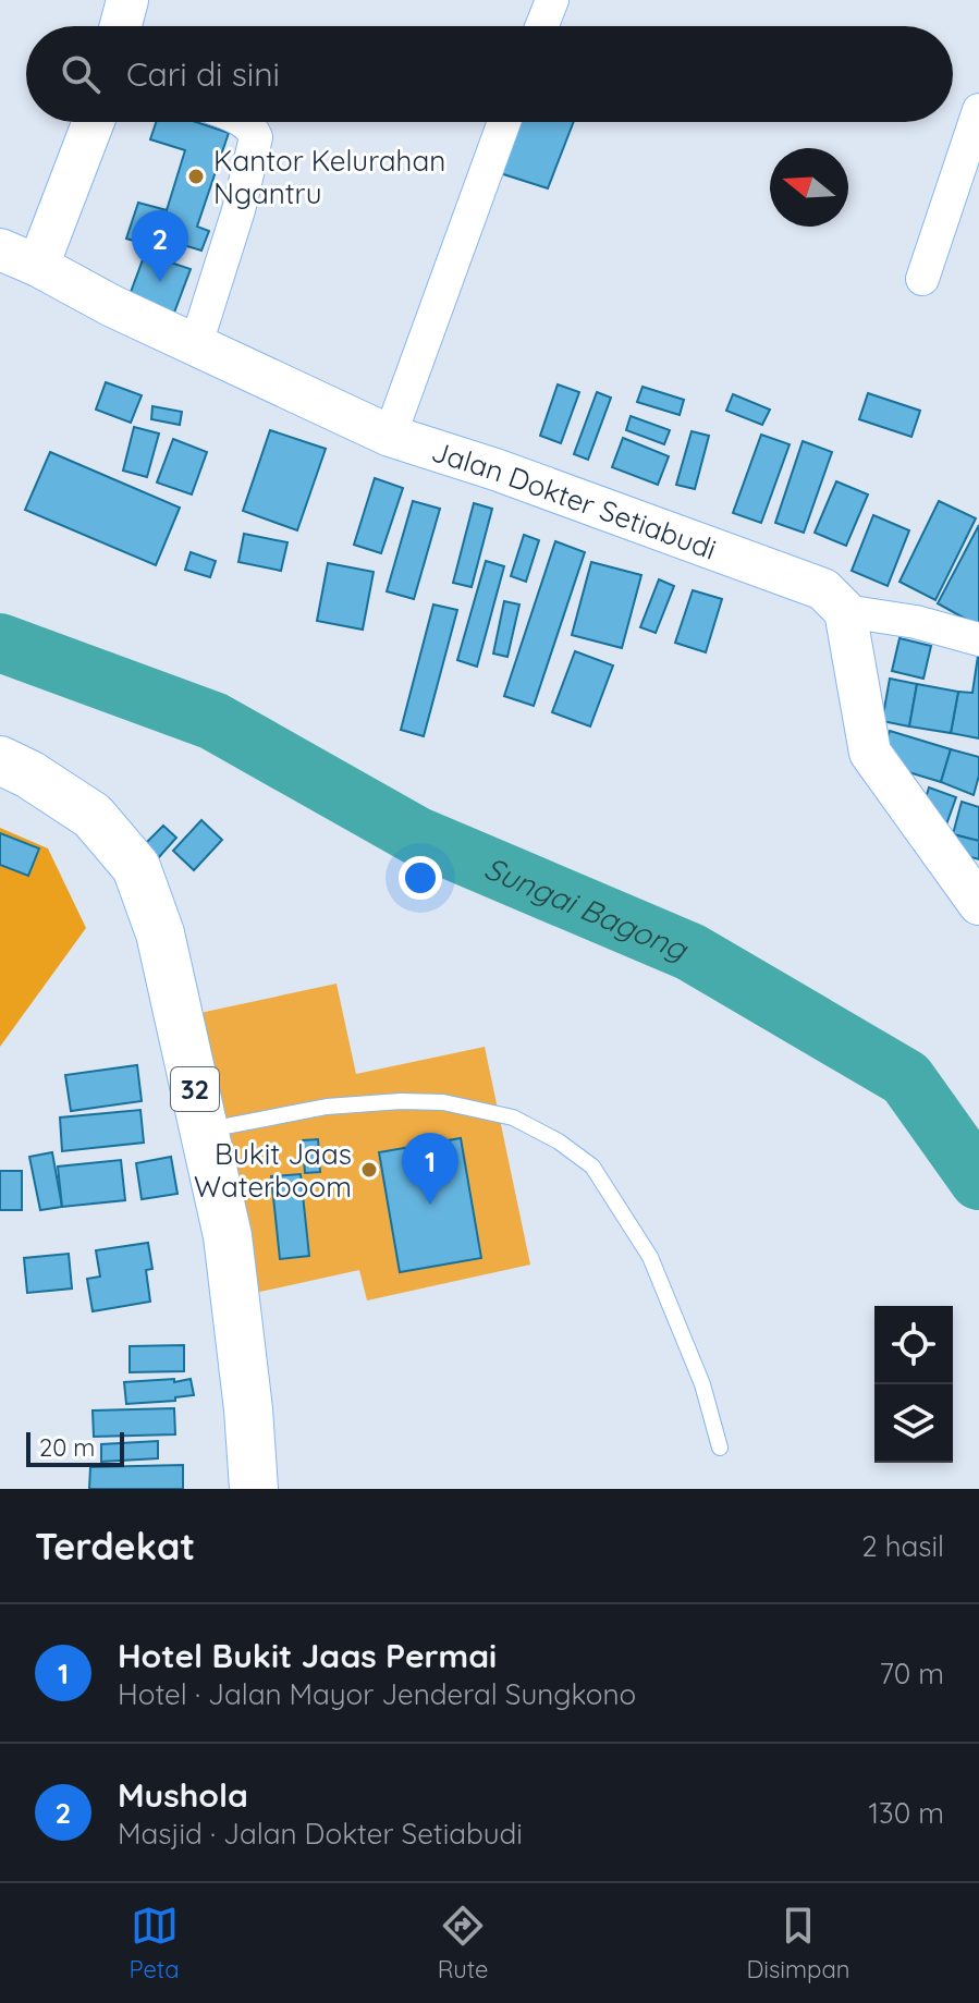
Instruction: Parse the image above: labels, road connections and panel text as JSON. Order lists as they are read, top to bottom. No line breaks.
{"streets":{"highway":["32"],"street":["Jalan Dokter Setiabudi"]},"water":["Sungai Bagong"],"places":["Kantor Kelurahan Ngantru","Bukit Jaas Waterboom"],"scale_bar":"20 m","north":"left","page":{"search":"Cari di sini","pins":["2","1"],"scale":"20 m","heading":["Terdekat","2 hasil"],"list":[{"mark":"1","name":"Hotel Bukit Jaas Permai","note":"Hotel · Jalan Mayor Jenderal Sungkono","value":"70 m"},{"mark":"2","name":"Mushola","note":"Masjid · Jalan Dokter Setiabudi","value":"130 m"}],"nav":["Peta","Rute","Disimpan"]}}
